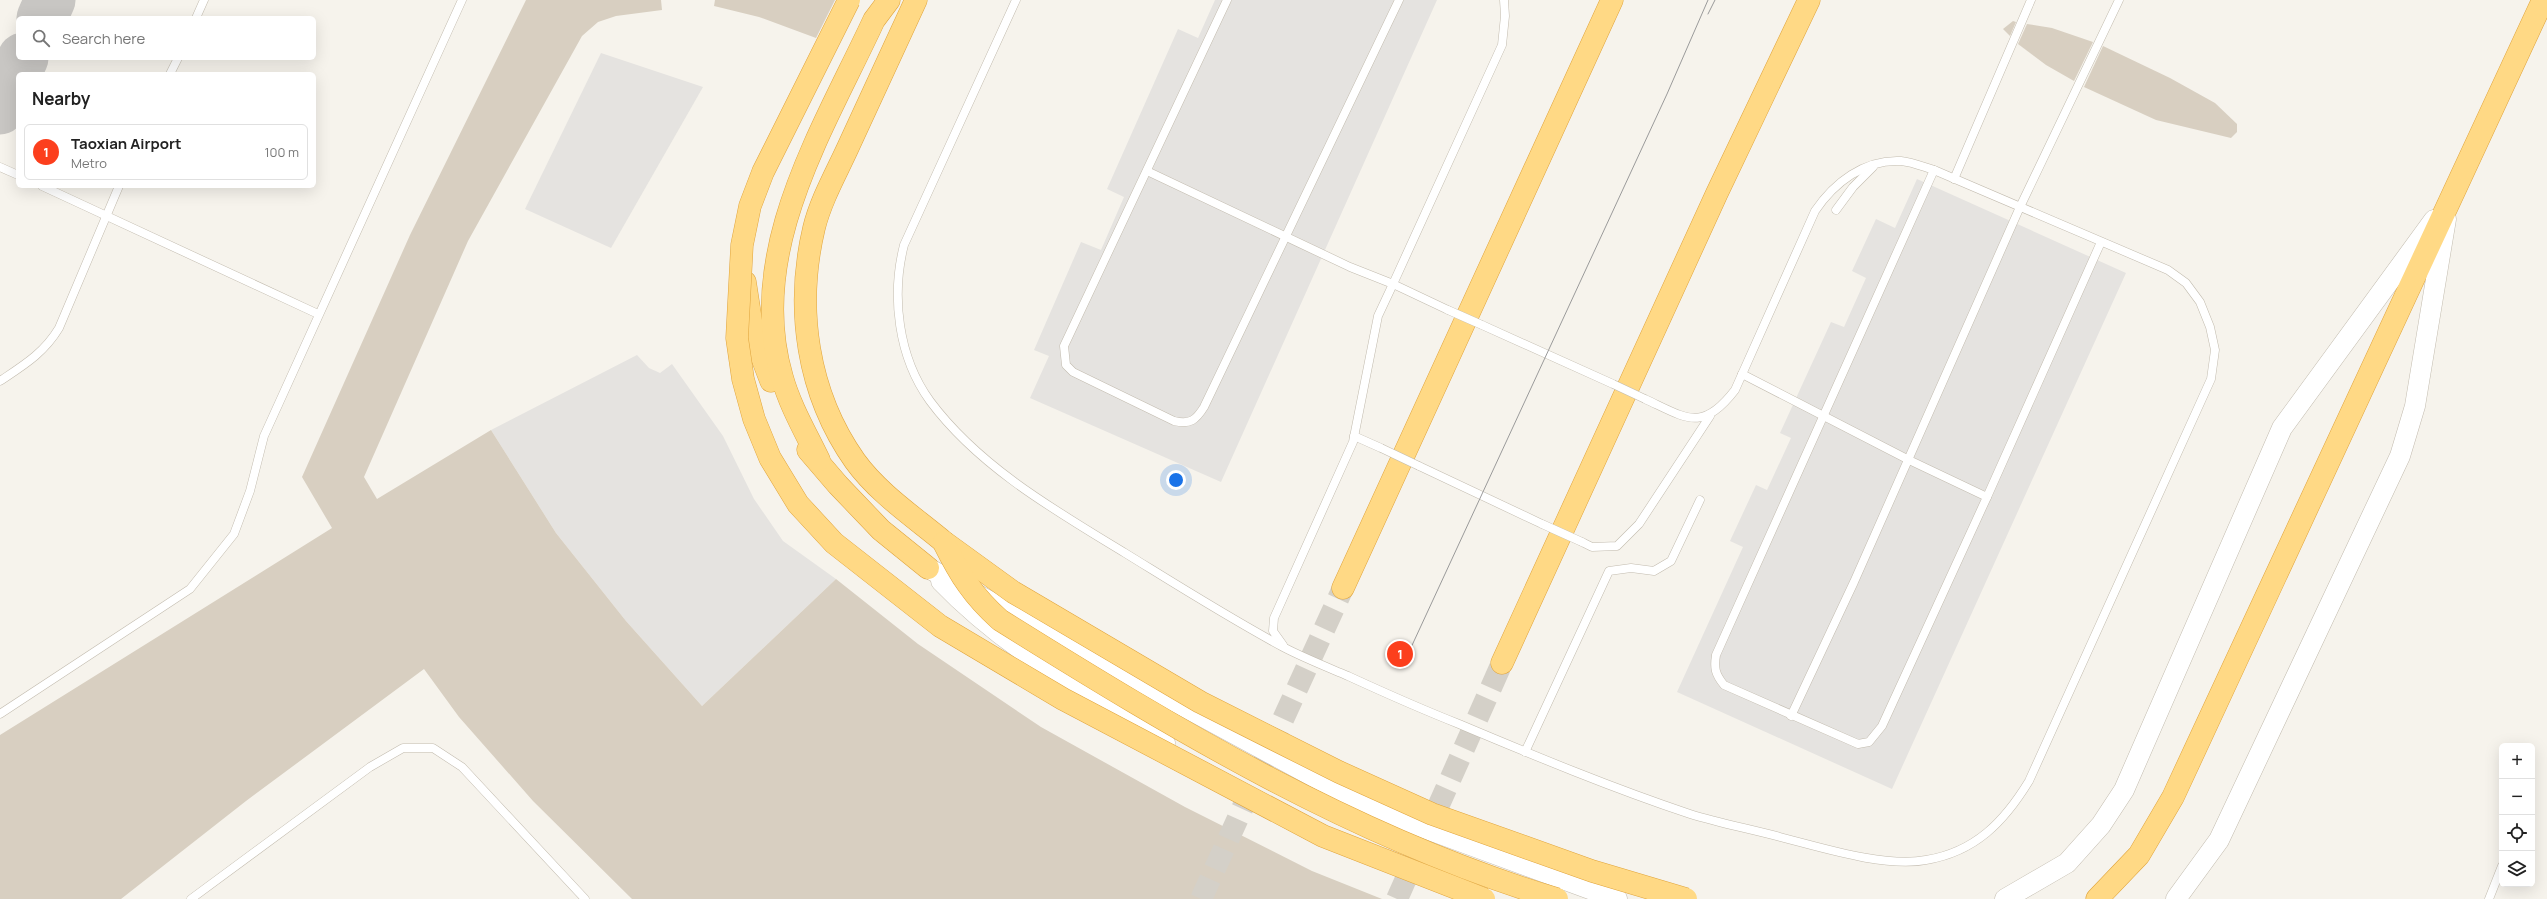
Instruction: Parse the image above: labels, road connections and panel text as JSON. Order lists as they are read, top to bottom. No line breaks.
{"page":{"search":"Search here","heading":"Nearby","list":[{"mark":"1","name":"Taoxian Airport","note":"Metro","value":"100 m"}],"pins":"1","map_buttons":["+","−"]}}
